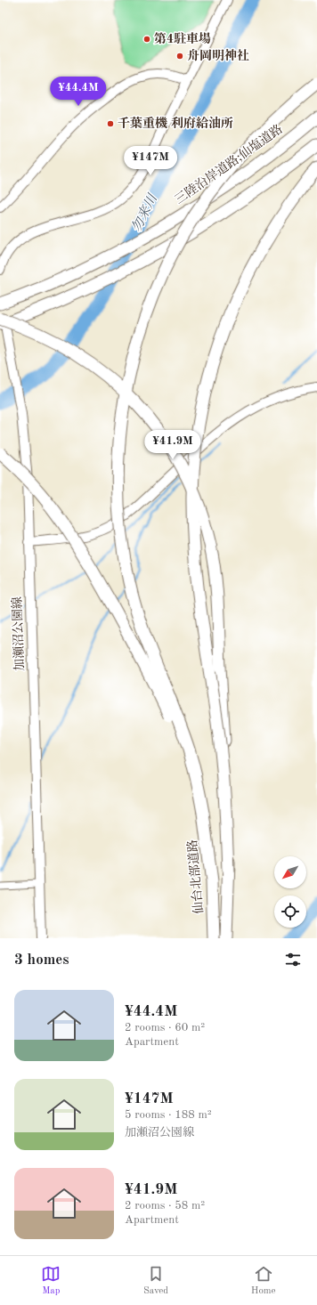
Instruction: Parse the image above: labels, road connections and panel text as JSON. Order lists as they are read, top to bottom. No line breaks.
{"streets":{"highway":["三陸沿岸道路;仙塩道路","仙台北部道路"],"main road":["加瀬沼公園線"]},"water":["勿来川"],"places":["第4駐車場","舟岡明神社","千葉重機 利府給油所"],"north":"bottom left","page":{"price":["¥44.4M","¥147M","¥41.9M"],"heading":"3 homes","list":[{"name":"¥44.4M","note":"2 rooms · 60 m² · Apartment"},{"name":"¥147M","note":"5 rooms · 188 m² · 加瀬沼公園線"},{"name":"¥41.9M","note":"2 rooms · 58 m² · Apartment"}],"tabs":["Map","Saved","Home"]}}
